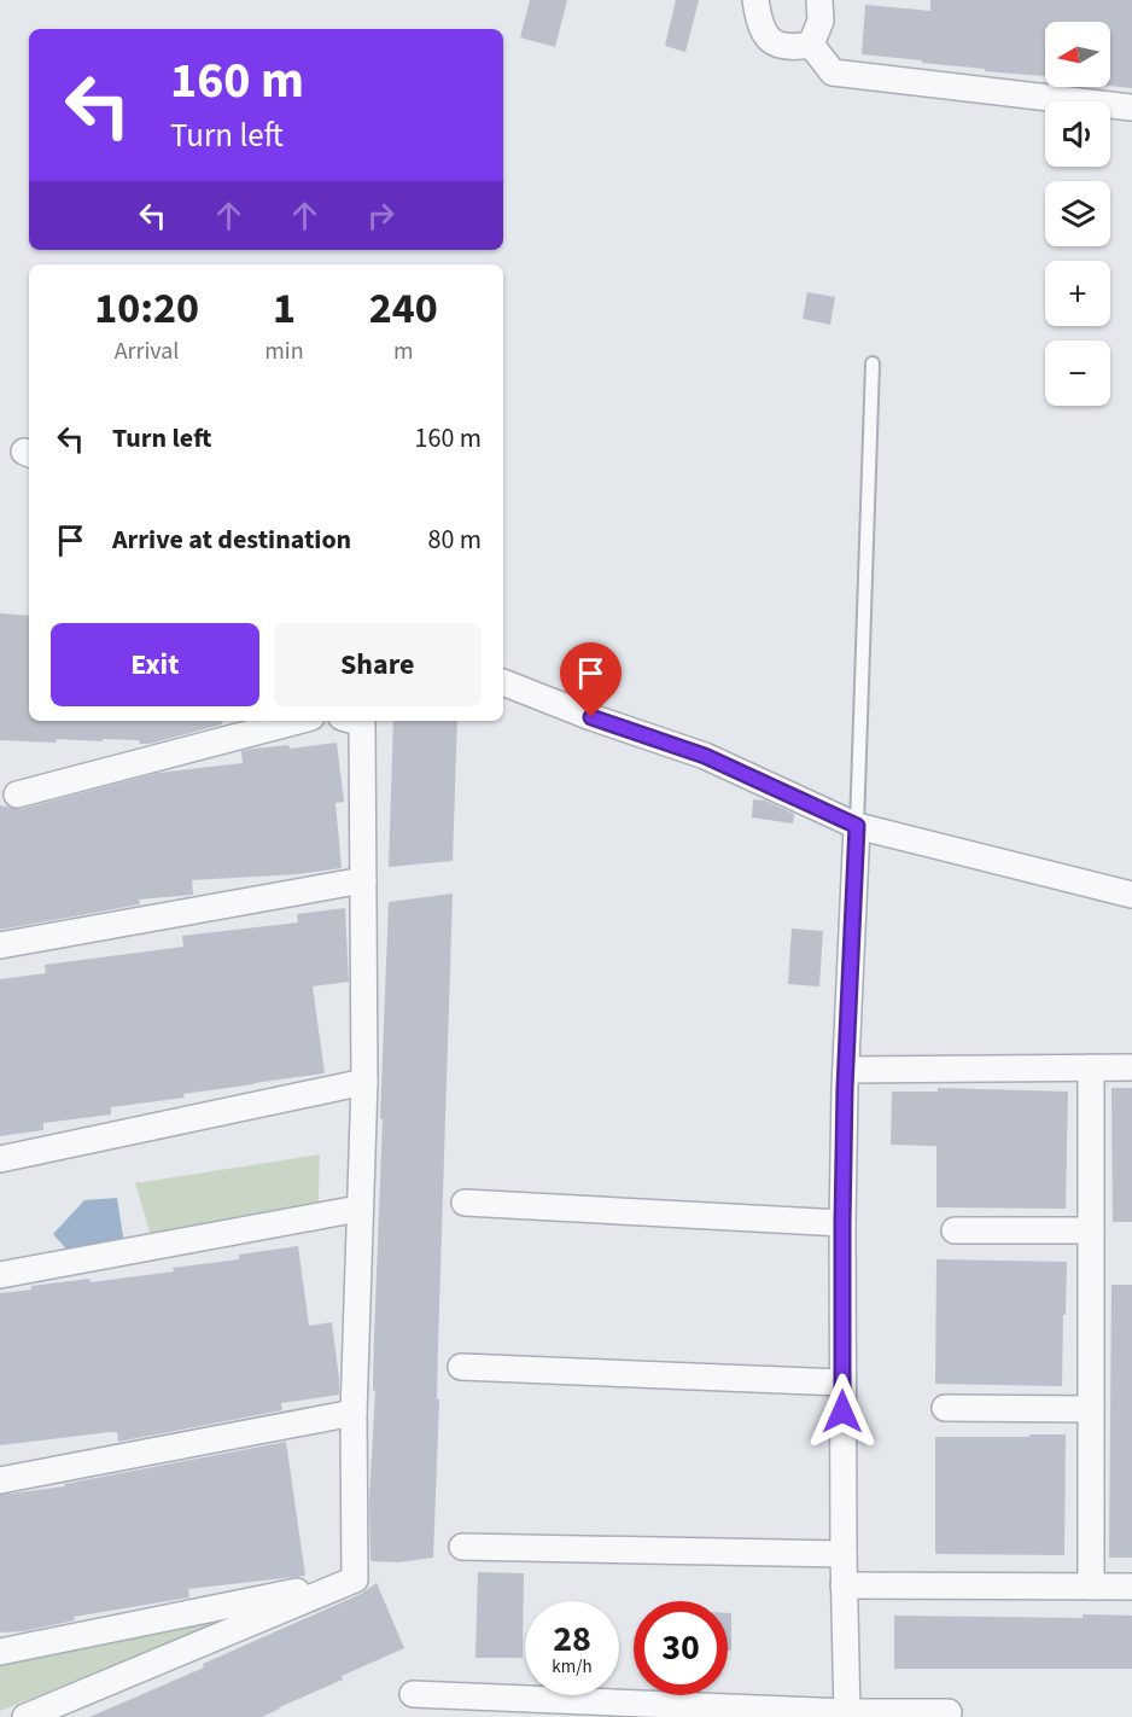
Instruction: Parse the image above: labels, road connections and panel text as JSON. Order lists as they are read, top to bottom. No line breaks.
{"north":"left","page":{"map_buttons":["+","−"],"turn":["160 m","Turn left"],"eta":["10:20","Arrival","1","min","240","m"],"list":[{"name":"Turn left","value":"160 m"},{"name":"Arrive at destination","value":"80 m"}],"buttons":["Exit","Share"],"speed":"28 km/h","limit":"30"}}
